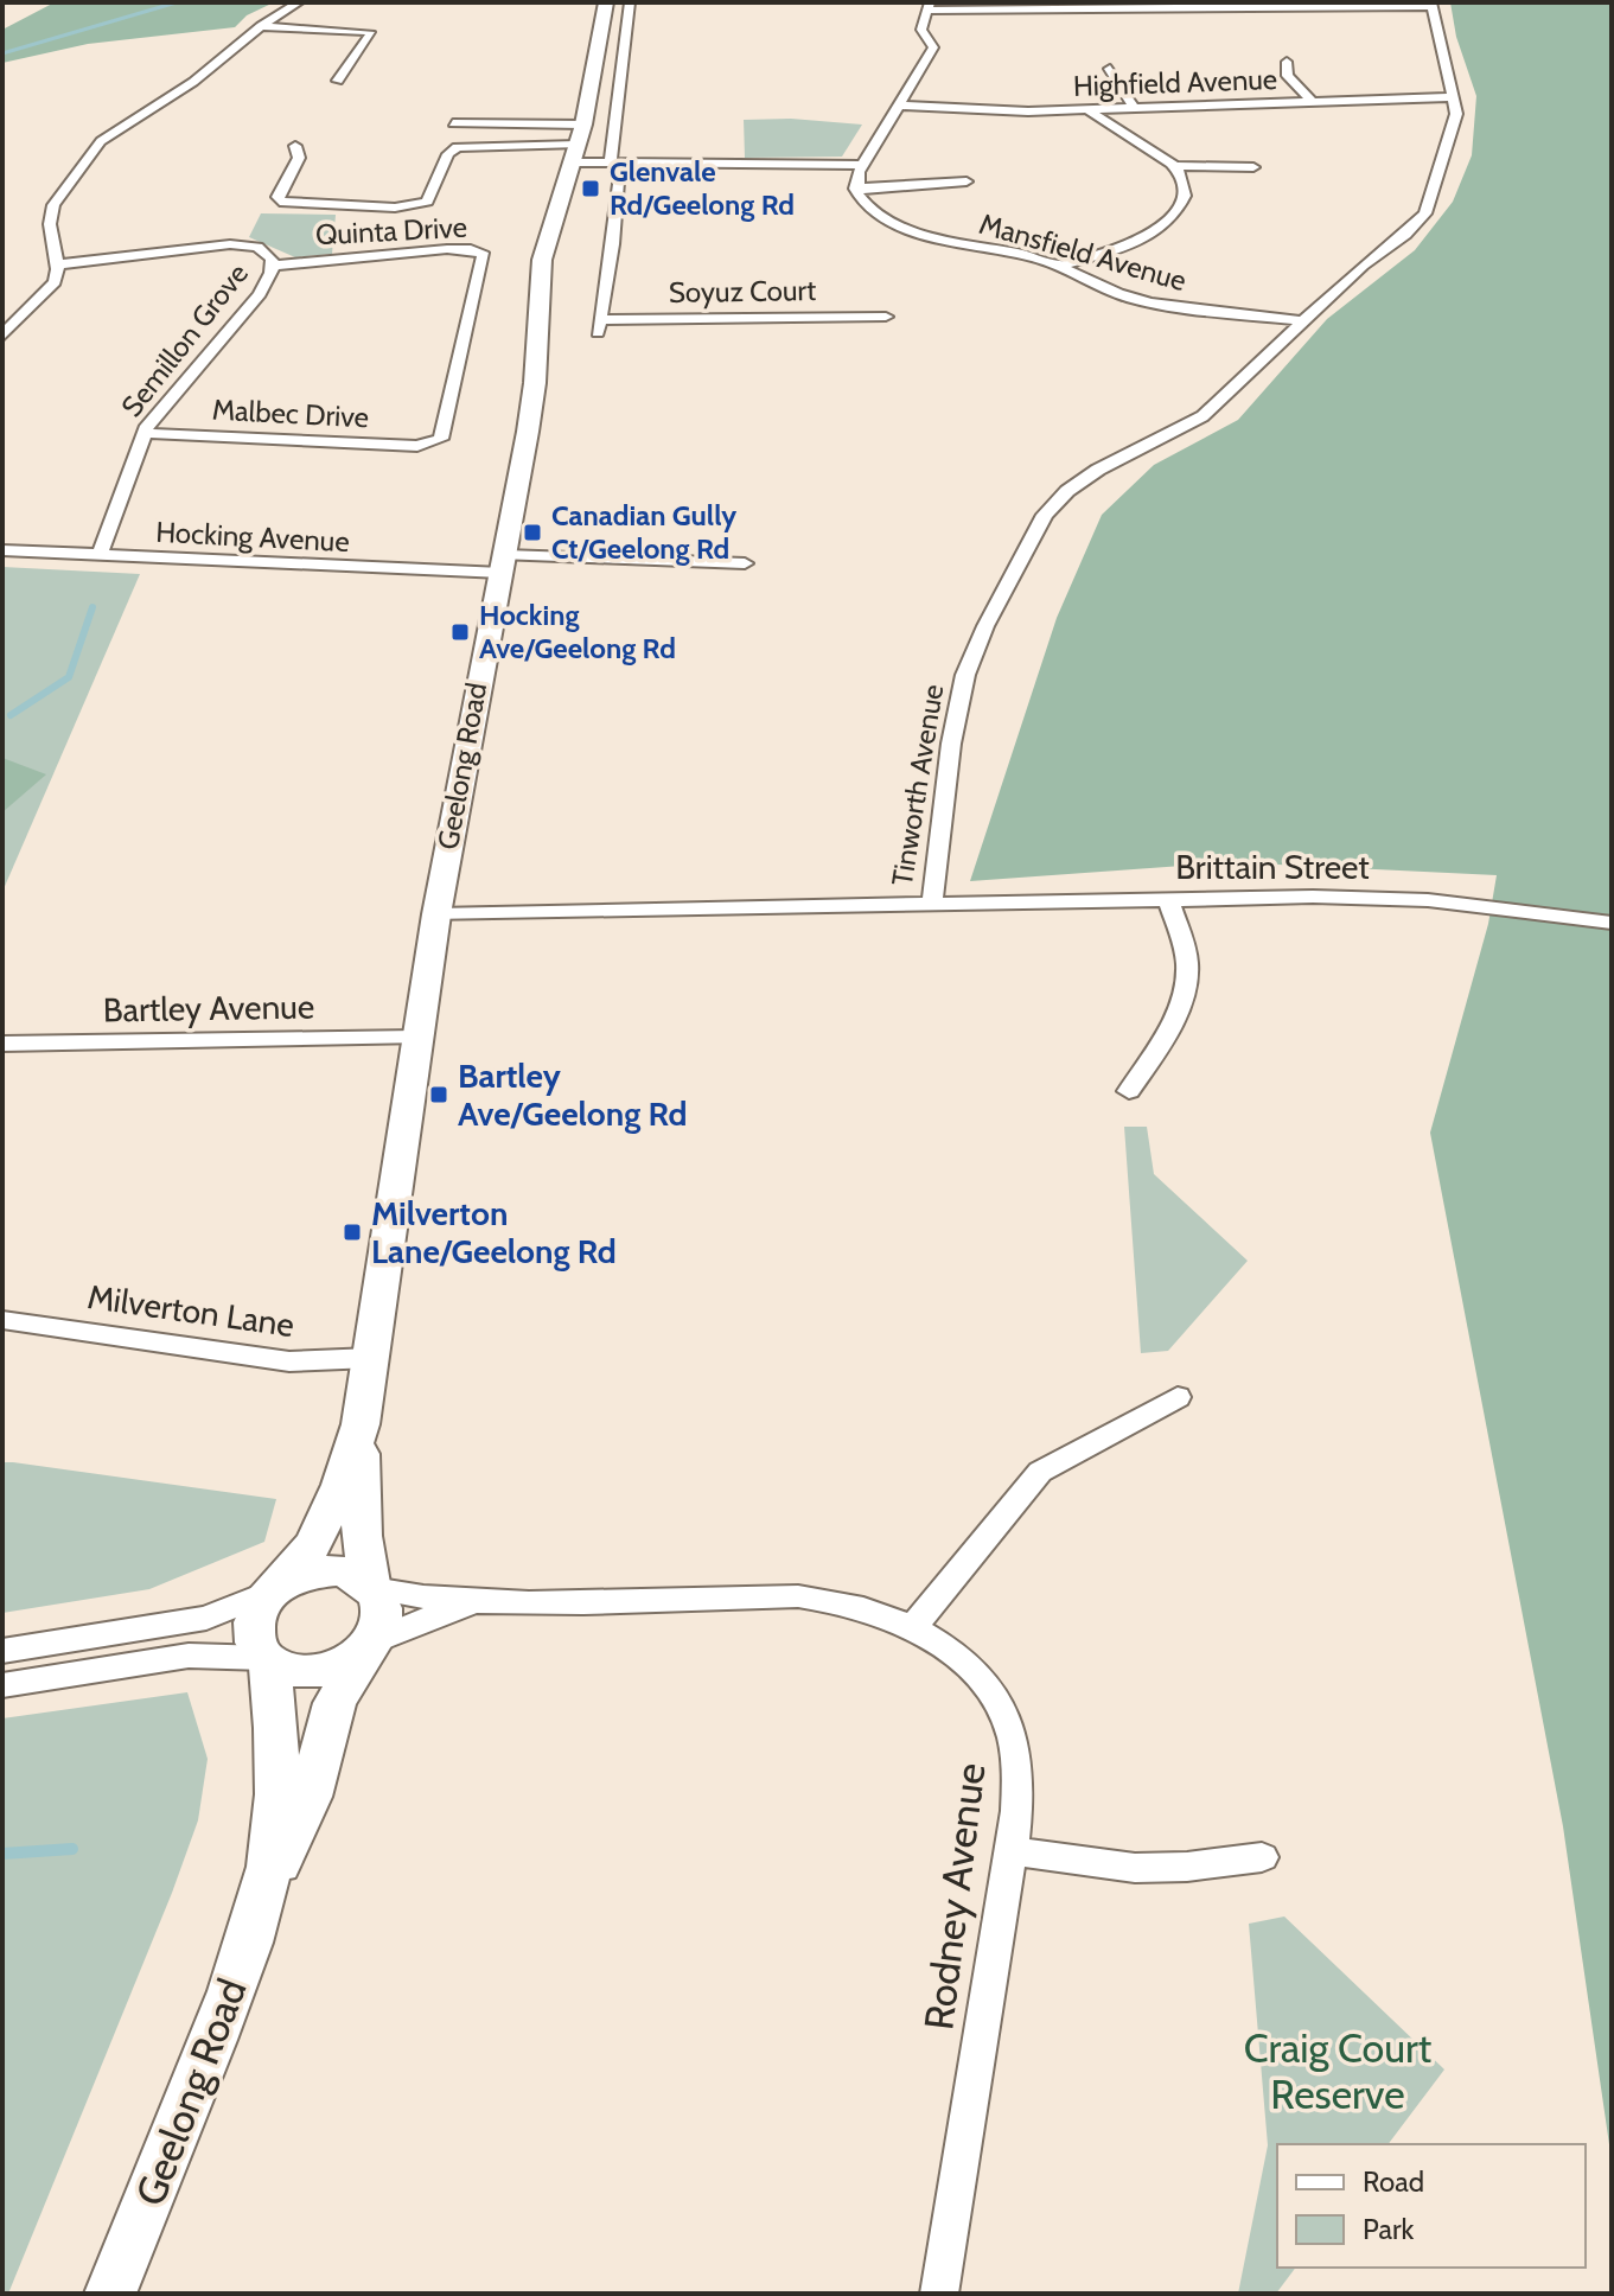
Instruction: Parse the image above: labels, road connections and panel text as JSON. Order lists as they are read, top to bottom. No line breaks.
{"streets":{"main road":["Geelong Road"],"street":["Highfield Avenue","Quinta Drive","Mansfield Avenue","Soyuz Court","Semillon Grove","Malbec Drive","Hocking Avenue","Tinworth Avenue","Brittain Street","Bartley Avenue","Milverton Lane","Rodney Avenue"]},"crossings":[["Highfield Avenue","Tinworth Avenue"],["Quinta Drive","Semillon Grove"],["Quinta Drive","Malbec Drive"],["Mansfield Avenue","Tinworth Avenue"],["Semillon Grove","Malbec Drive"],["Semillon Grove","Hocking Avenue"],["Hocking Avenue","Geelong Road"],["Geelong Road","Tinworth Avenue"],["Geelong Road","Bartley Avenue"],["Geelong Road","Milverton Lane"],["Geelong Road","Rodney Avenue"],["Tinworth Avenue","Brittain Street"]],"parks":["Craig Court Reserve"],"places":{"transit":["Glenvale Rd/Geelong Rd","Canadian Gully Ct/Geelong Rd","Hocking Ave/Geelong Rd","Bartley Ave/Geelong Rd","Milverton Lane/Geelong Rd"]},"legend":["Road","Park"]}
